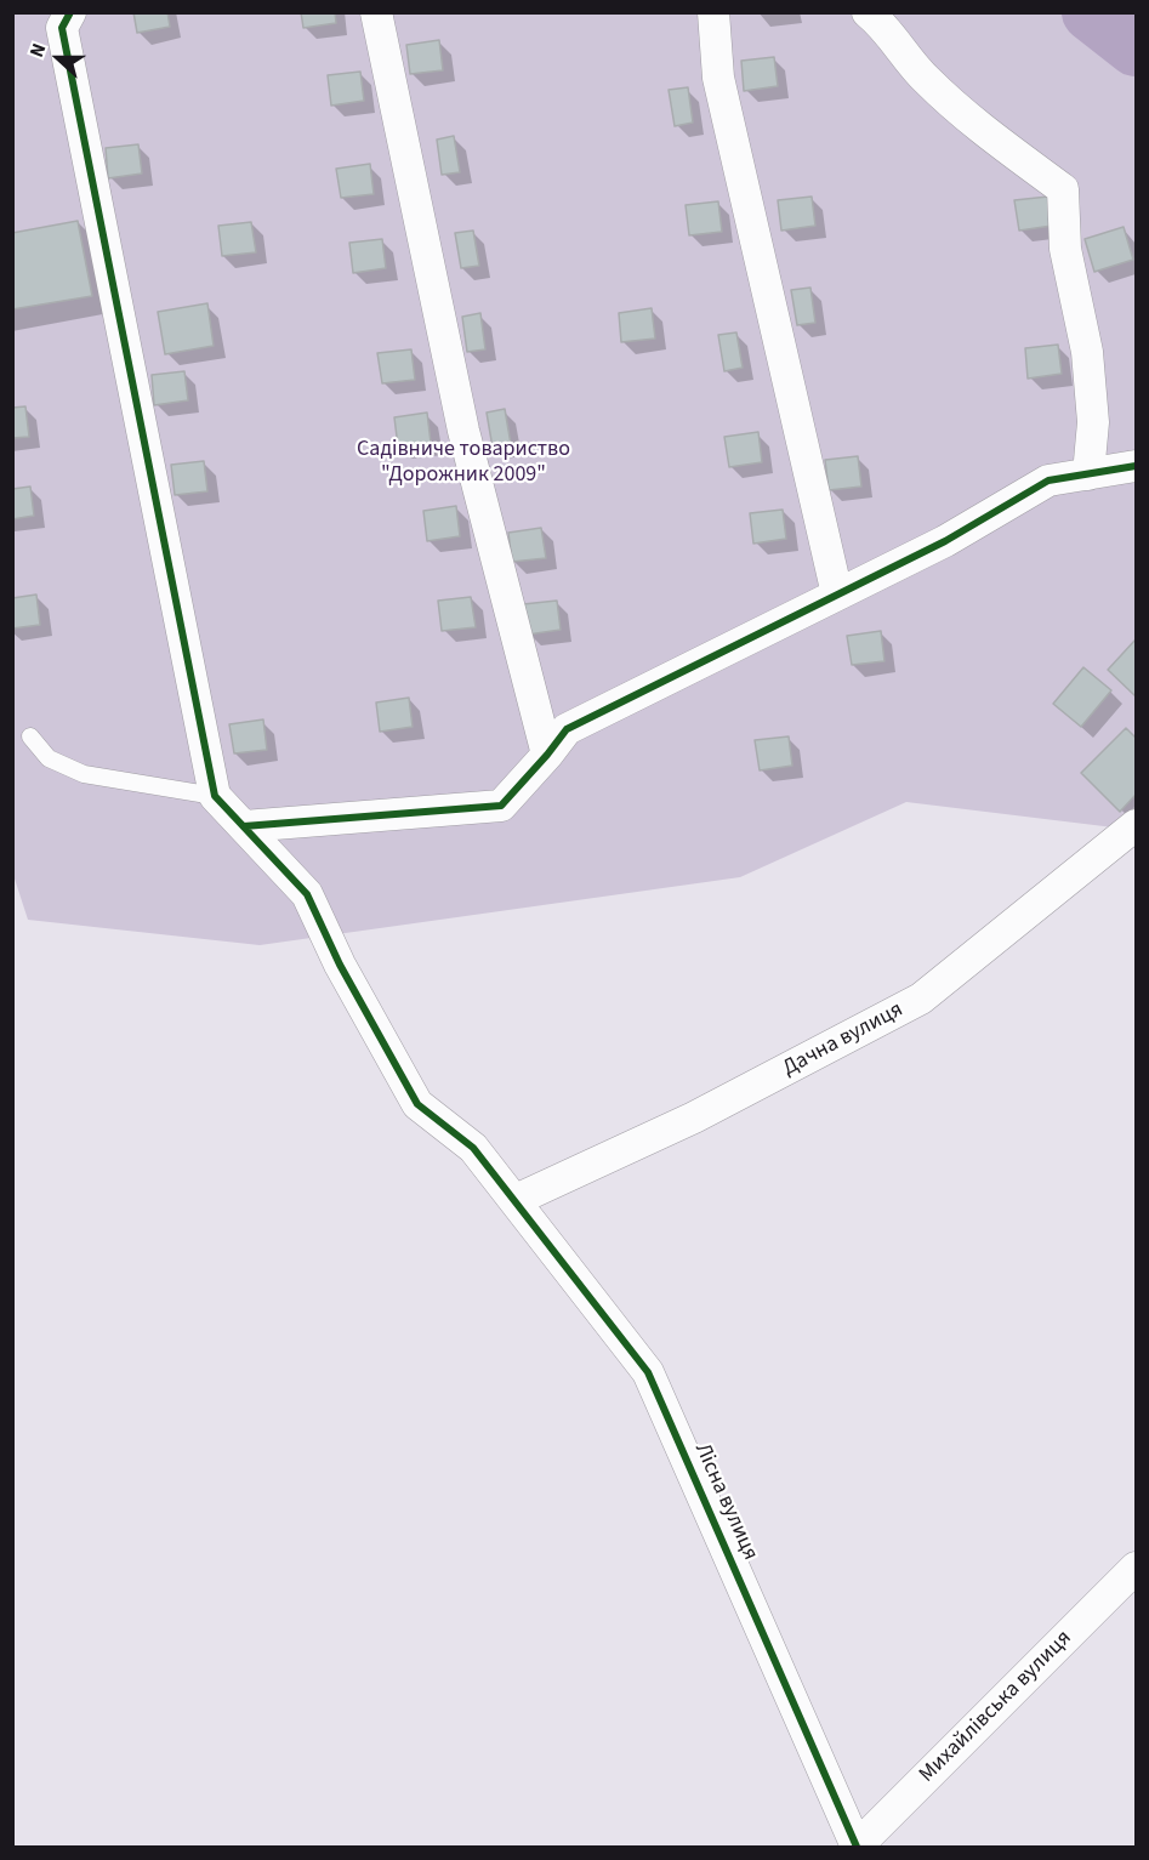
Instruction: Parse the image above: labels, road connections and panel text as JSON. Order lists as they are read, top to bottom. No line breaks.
{"streets":{"street":["Дачна вулиця","Лісна вулиця","Михайлівська вулиця"]},"crossings":[["Дачна вулиця","Лісна вулиця"],["Лісна вулиця","Михайлівська вулиця"]],"parks":["Садівниче товариство \"Дорожник 2009\""],"north":"left"}
